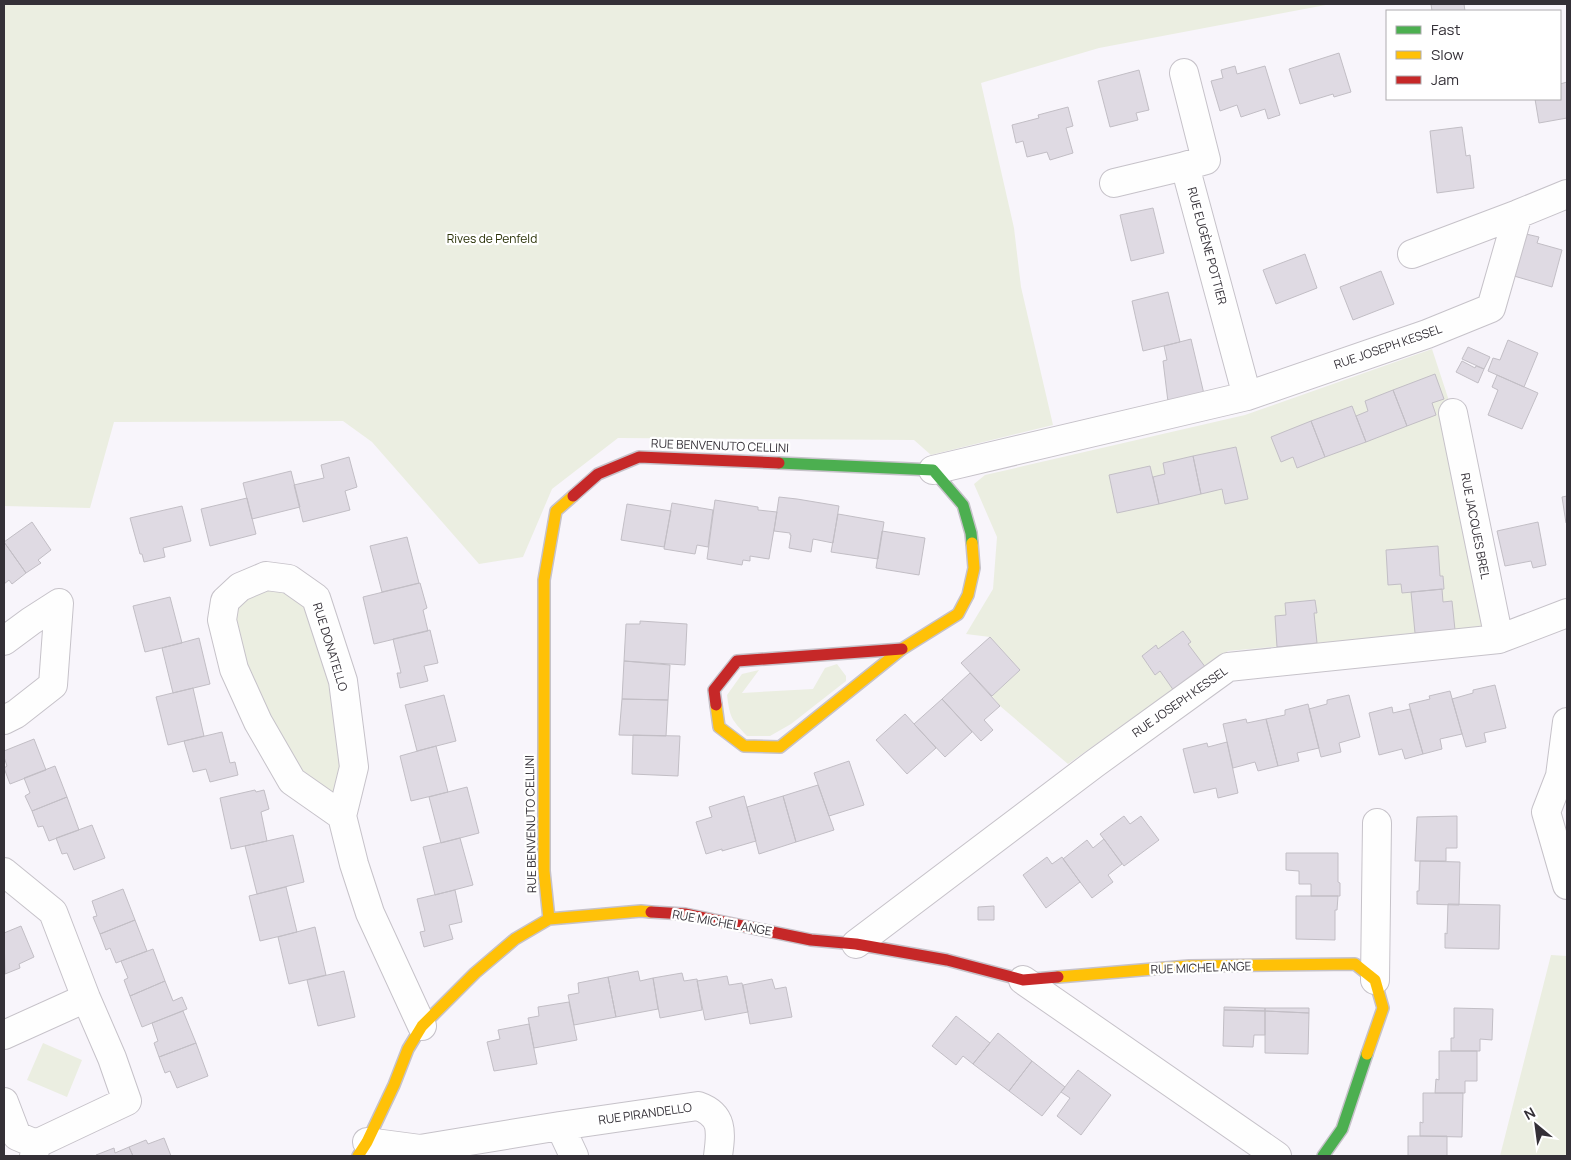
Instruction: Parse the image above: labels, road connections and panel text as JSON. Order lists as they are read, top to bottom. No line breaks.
{"streets":{"street":["RUE EUGÈNE POTTIER","RUE JOSEPH KESSEL","RUE BENVENUTO CELLINI","RUE JACQUES BREL","RUE DONATELLO","RUE MICHEL ANGE","RUE PIRANDELLO"]},"crossings":[["RUE EUGÈNE POTTIER","RUE JOSEPH KESSEL"],["RUE JOSEPH KESSEL","RUE BENVENUTO CELLINI"],["RUE JOSEPH KESSEL","RUE JACQUES BREL"],["RUE JOSEPH KESSEL","RUE MICHEL ANGE"],["RUE BENVENUTO CELLINI","RUE MICHEL ANGE"],["RUE DONATELLO","RUE MICHEL ANGE"],["RUE MICHEL ANGE","RUE PIRANDELLO"]],"parks":["Rives de Penfeld"],"legend":["Fast","Slow","Jam"],"north":"top left"}
